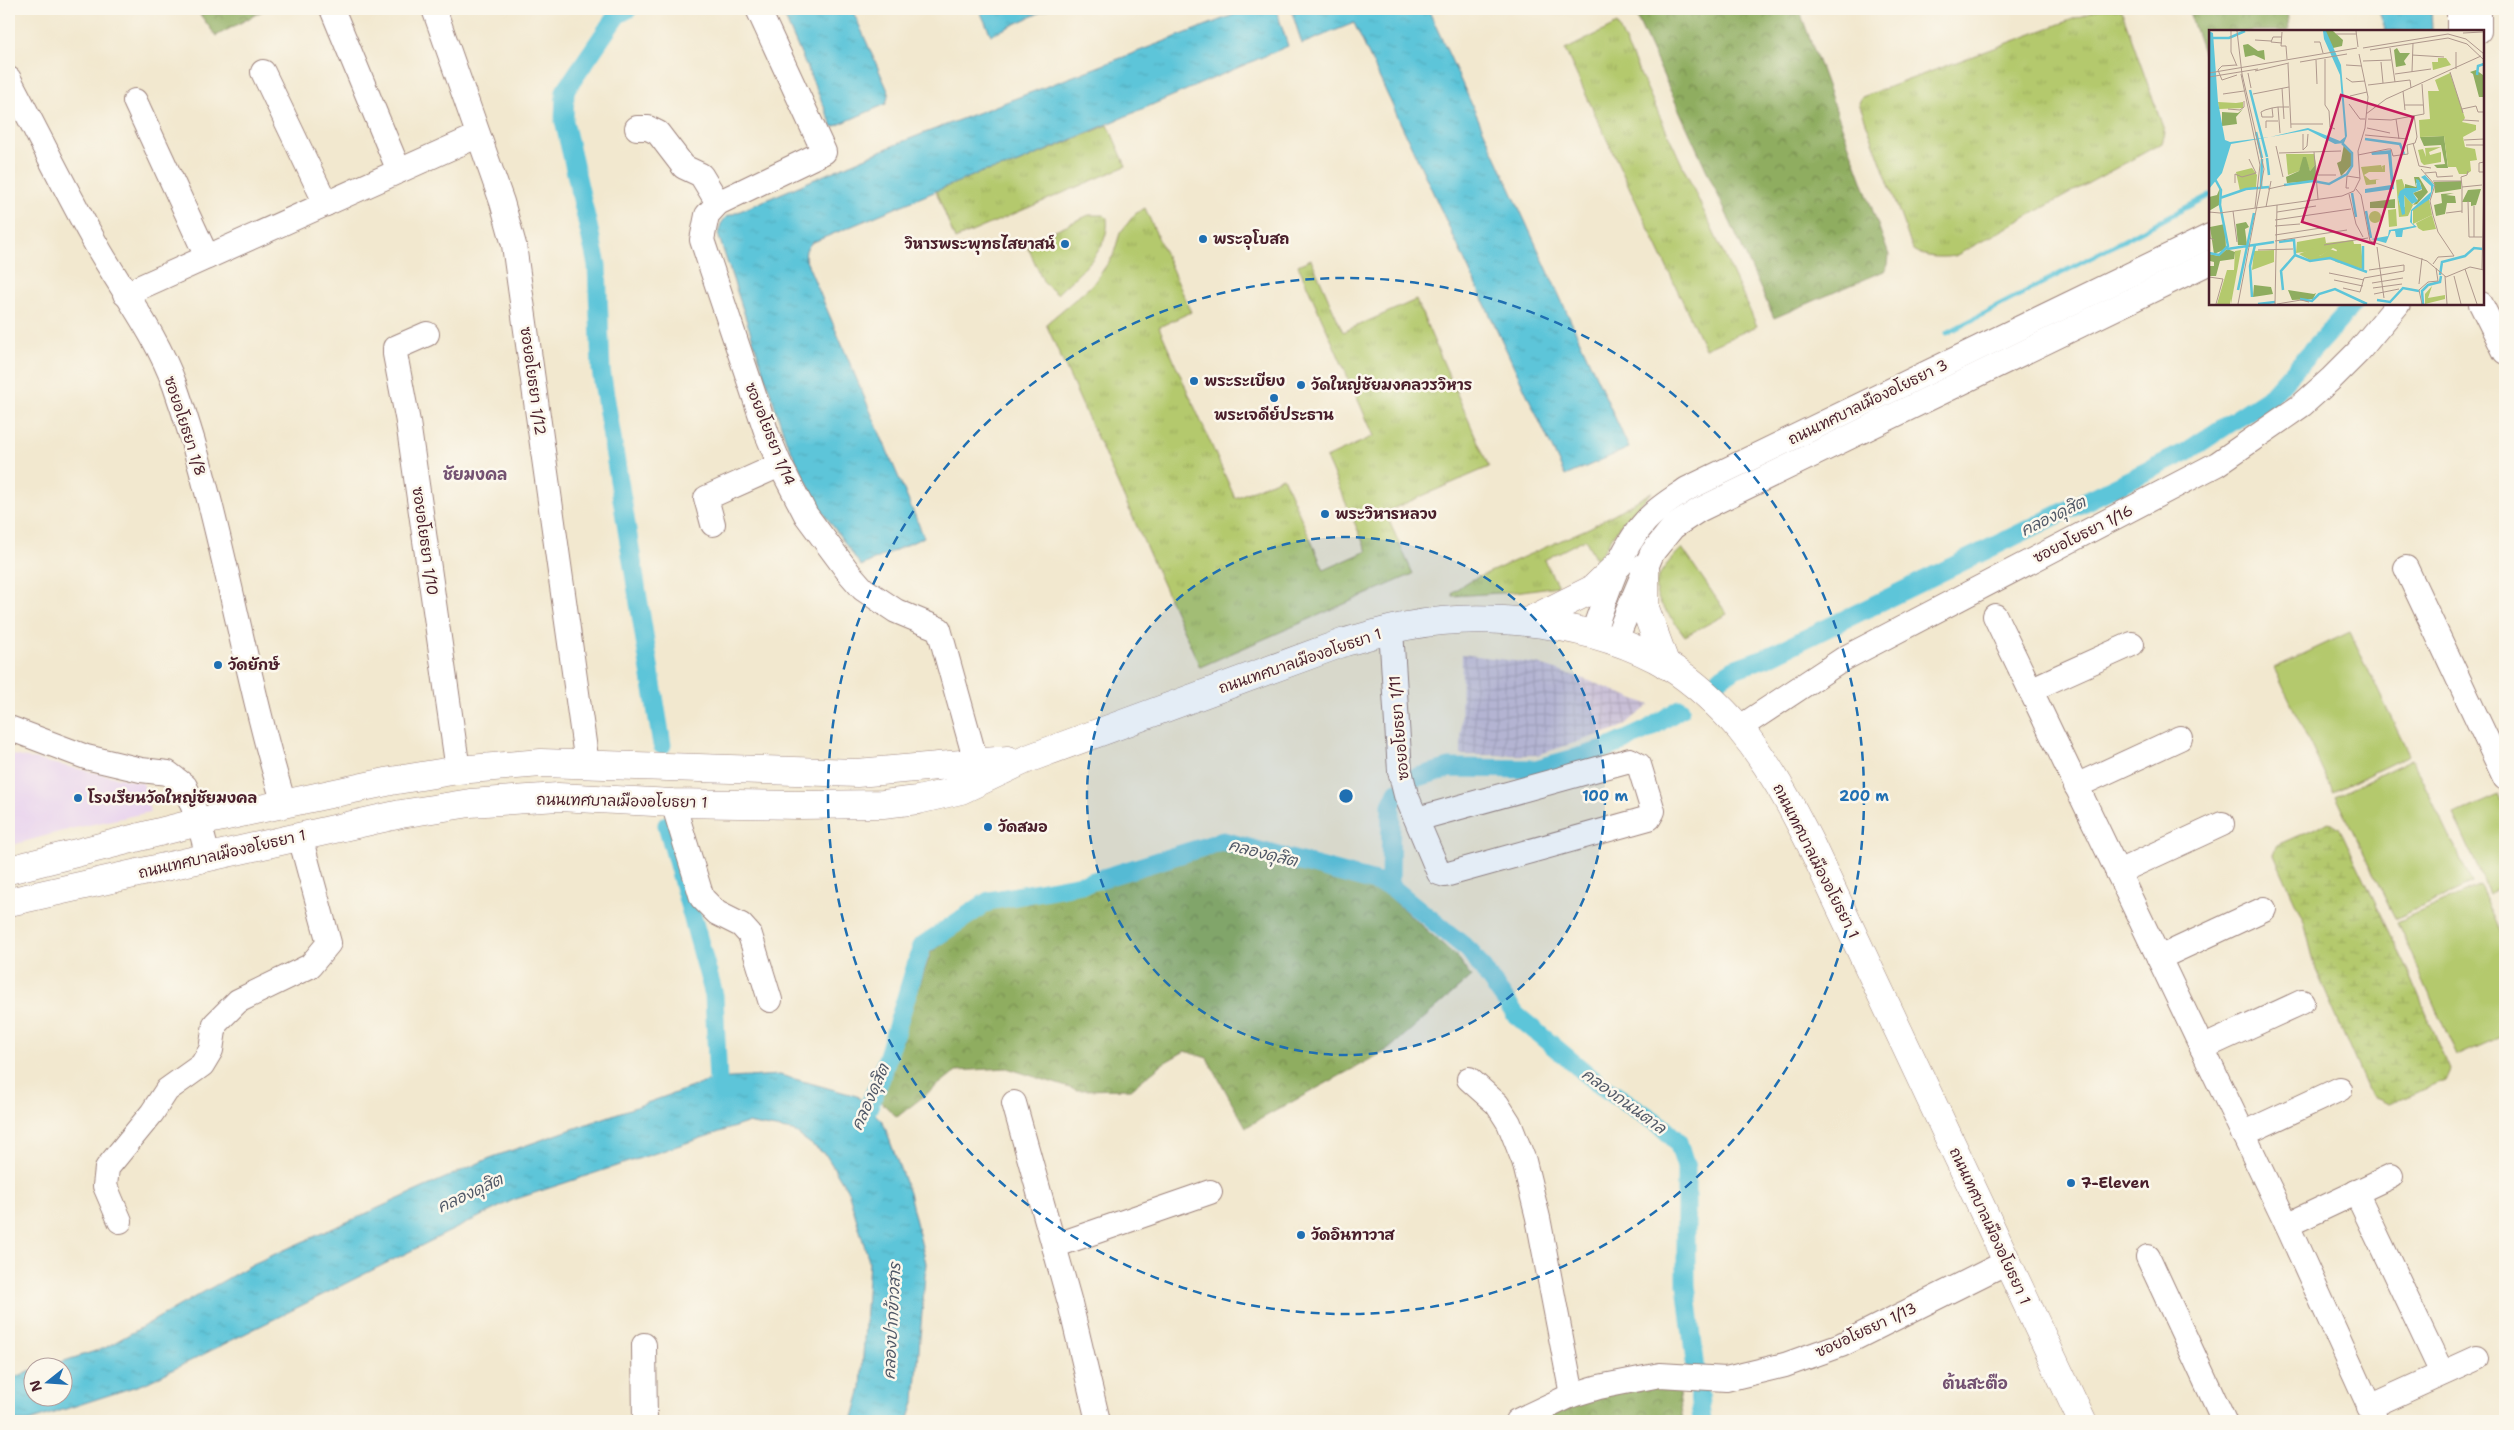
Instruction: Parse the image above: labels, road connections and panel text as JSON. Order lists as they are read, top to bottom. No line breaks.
{"streets":{"main road":["ถนนเทศบาลเมืองอโยธยา 1"],"street":["ซอยอโยธยา 1/12","ถนนเทศบาลเมืองอโยธยา 3","ซอยอโยธยา 1/8","ซอยอโยธยา 1/14","ซอยอโยธยา 1/16","ซอยอโยธยา 1/10","ซอยอโยธยา 1/11","ซอยอโยธยา 1/13"]},"crossings":[["ซอยอโยธยา 1/12","ถนนเทศบาลเมืองอโยธยา 1"],["ถนนเทศบาลเมืองอโยธยา 3","ถนนเทศบาลเมืองอโยธยา 1"],["ซอยอโยธยา 1/8","ถนนเทศบาลเมืองอโยธยา 1"],["ซอยอโยธยา 1/14","ถนนเทศบาลเมืองอโยธยา 1"],["ซอยอโยธยา 1/16","ถนนเทศบาลเมืองอโยธยา 1"],["ซอยอโยธยา 1/10","ถนนเทศบาลเมืองอโยธยา 1"],["ถนนเทศบาลเมืองอโยธยา 1","ซอยอโยธยา 1/11"],["ถนนเทศบาลเมืองอโยธยา 1","ซอยอโยธยา 1/13"]],"districts":["ชัยมงคล","ต้นสะตือ"],"water":["คลองดุสิต","คลองถนนตาล","คลองปากข้าวสาร"],"places":["พระอุโบสถ","วิหารพระพุทธไสยาสน์","พระระเบียง","วัดใหญ่ชัยมงคลวรวิหาร","พระเจดีย์ประธาน","พระวิหารหลวง","วัดยักษ์","โรงเรียนวัดใหญ่ชัยมงคล","วัดสมอ","7-Eleven","วัดอินทาวาส"],"north":"left","rings":["100 m","200 m"]}
